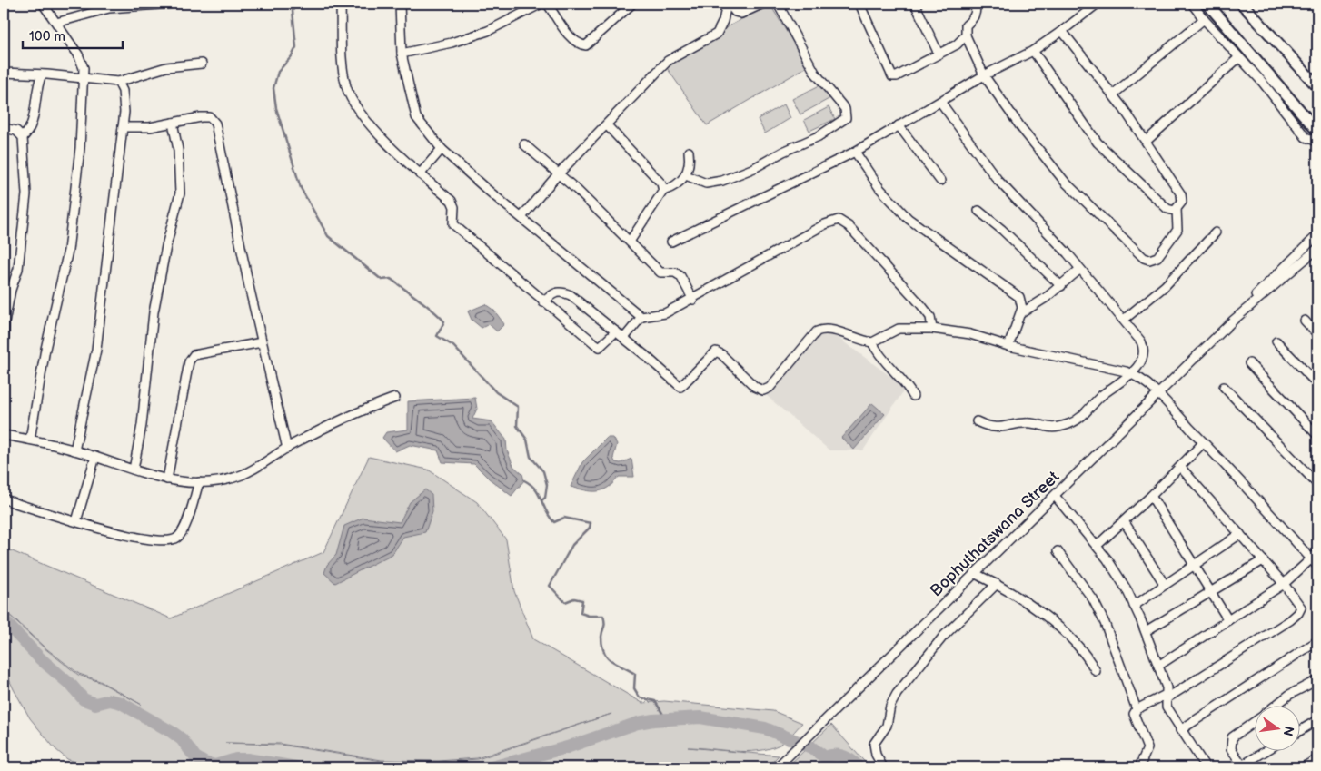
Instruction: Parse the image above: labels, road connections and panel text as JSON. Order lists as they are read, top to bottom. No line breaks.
{"streets":{"street":["Bophuthatswana Street"]},"scale_bar":"100 m","north":"right"}
